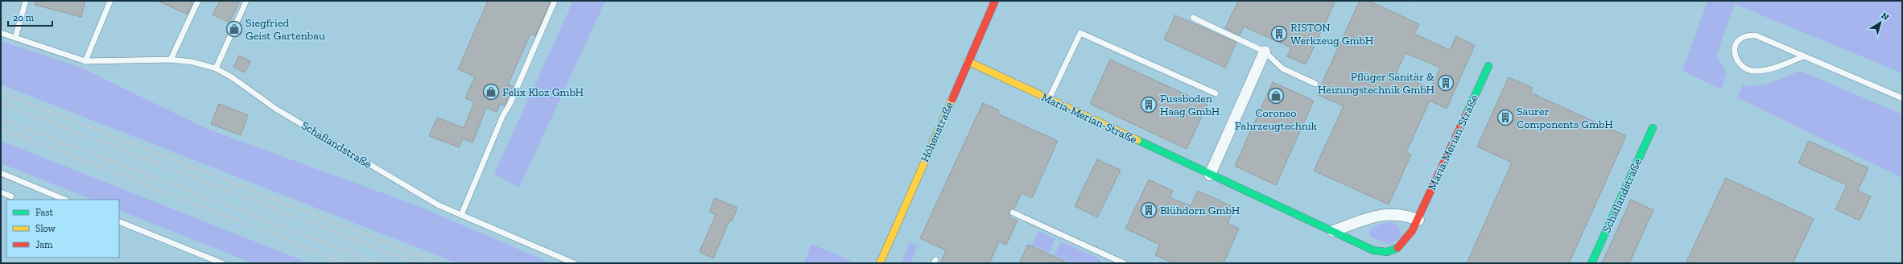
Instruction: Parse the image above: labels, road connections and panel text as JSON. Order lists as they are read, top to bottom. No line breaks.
{"streets":{"street":["Maria-Merian-Straße","Höhenstraße","Schaflandstraße"]},"crossings":[["Maria-Merian-Straße","Höhenstraße"]],"places":{"shop":["Siegfried Geist Gartenbau","Felix Kloz GmbH","Coroneo Fahrzeugtechnik"],"building":["RISTON Werkzeug GmbH","Pflüger Sanitär & Heizungstechnik GmbH","Fussboden Haag GmbH","Saurer Components GmbH","Blühdorn GmbH"]},"legend":["Fast","Slow","Jam"],"scale_bar":"20 m","north":"top right"}
